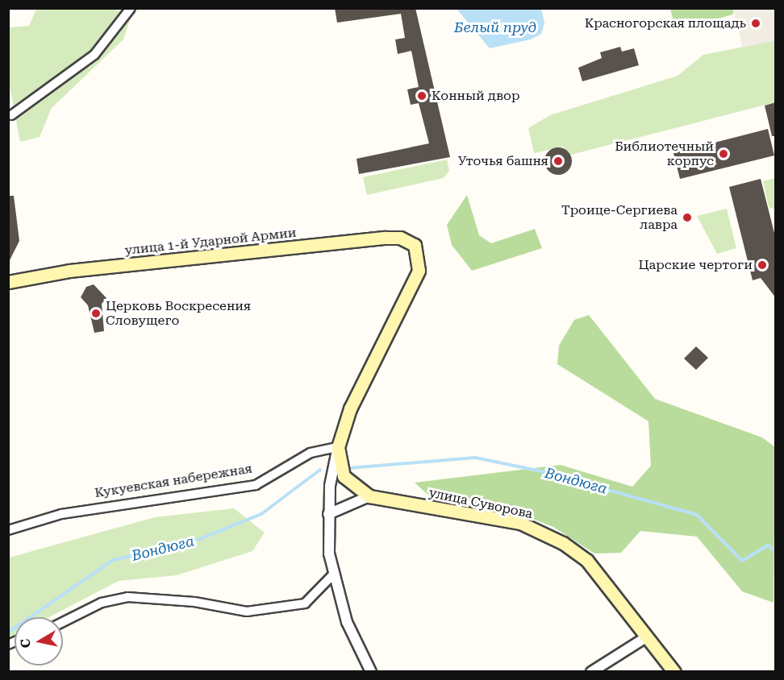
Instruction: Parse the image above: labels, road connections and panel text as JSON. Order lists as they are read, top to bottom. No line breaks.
{"streets":{"main road":["улица 1-й Ударной Армии","улица Суворова"],"street":["Кукуевская набережная"]},"crossings":[["улица 1-й Ударной Армии","Кукуевская набережная"],["улица 1-й Ударной Армии","улица Суворова"],["Кукуевская набережная","улица Суворова"]],"water":["Белый пруд","Вондюга"],"places":["Красногорская площадь","Конный двор","Библиотечный корпус","Уточья башня","Троице-Сергиева лавра","Царские чертоги","Церковь Воскресения Словущего"],"north":"left"}
